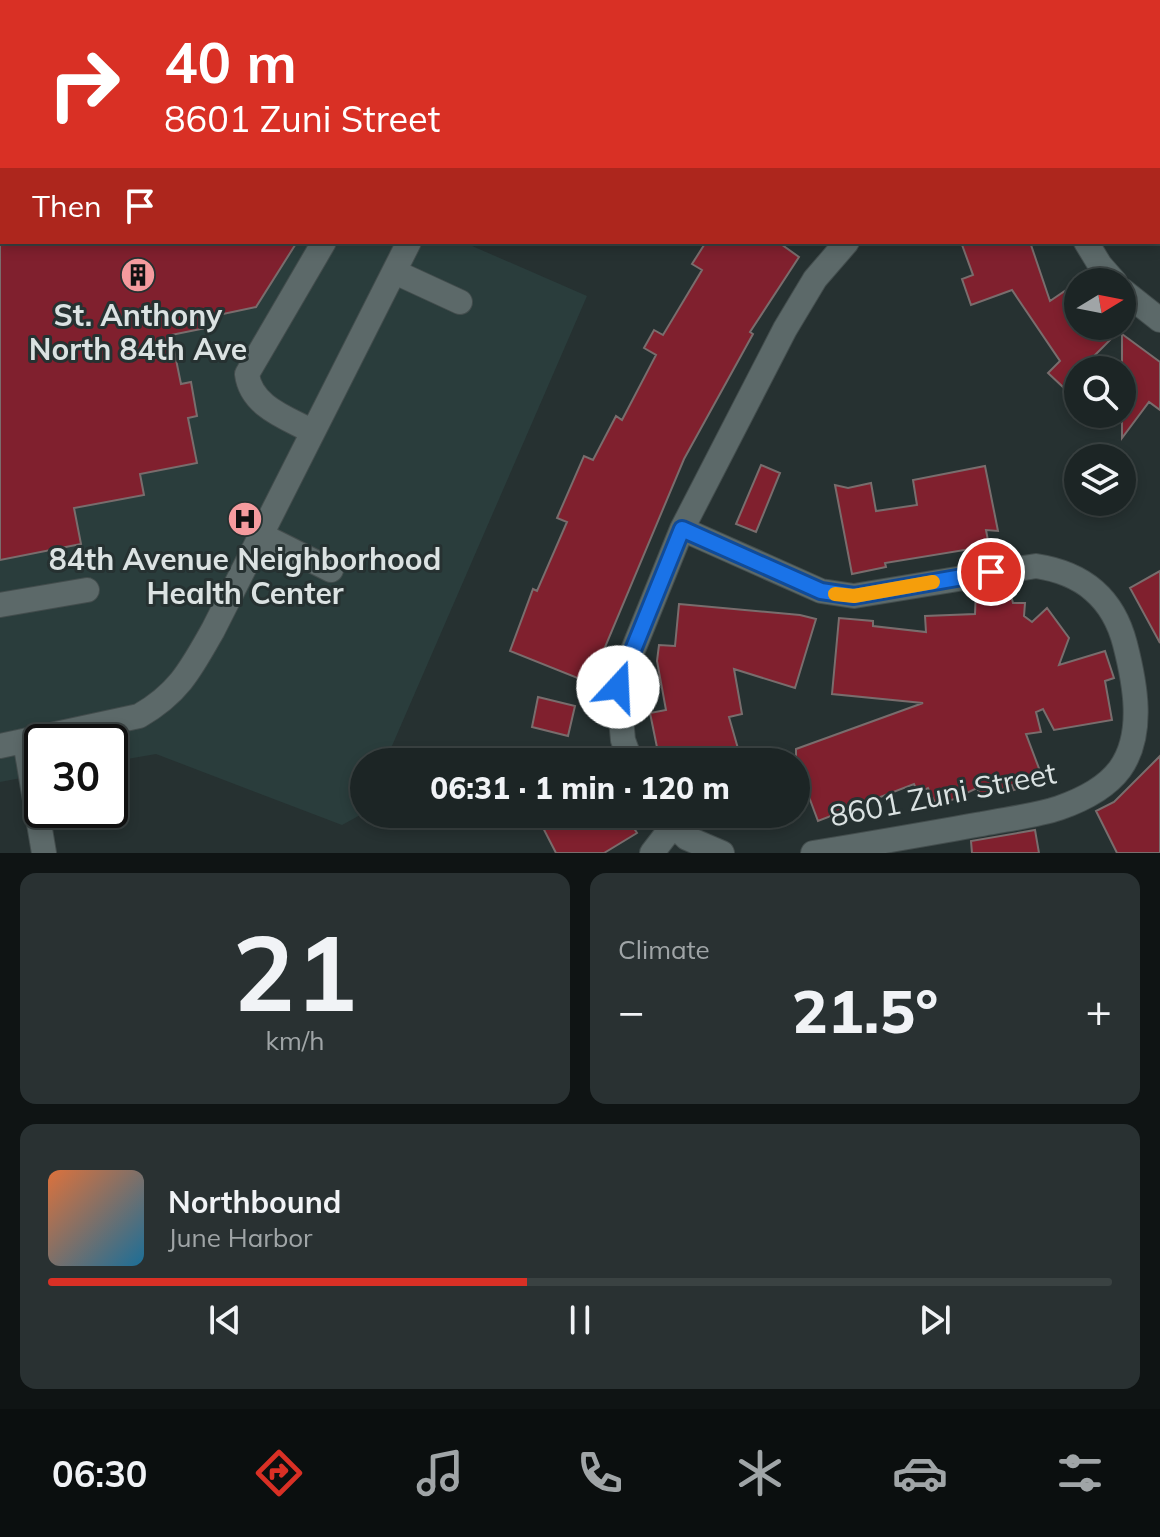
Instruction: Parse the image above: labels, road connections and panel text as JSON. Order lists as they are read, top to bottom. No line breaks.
{"streets":{"street":["8601 Zuni Street"]},"places":{"building":["St. Anthony North 84th Ave"],"hospital":["84th Avenue Neighborhood Health Center"]},"north":"right","page":{"turn":["40 m","8601 Zuni Street"],"then":"Then","limit":"30","trip":"06:31 · 1 min · 120 m","tile":[["21","km/h"],"Climate"],"heat":["−","21.5°","+"],"song":["Northbound","June Harbor"],"tabs":"06:30"}}
